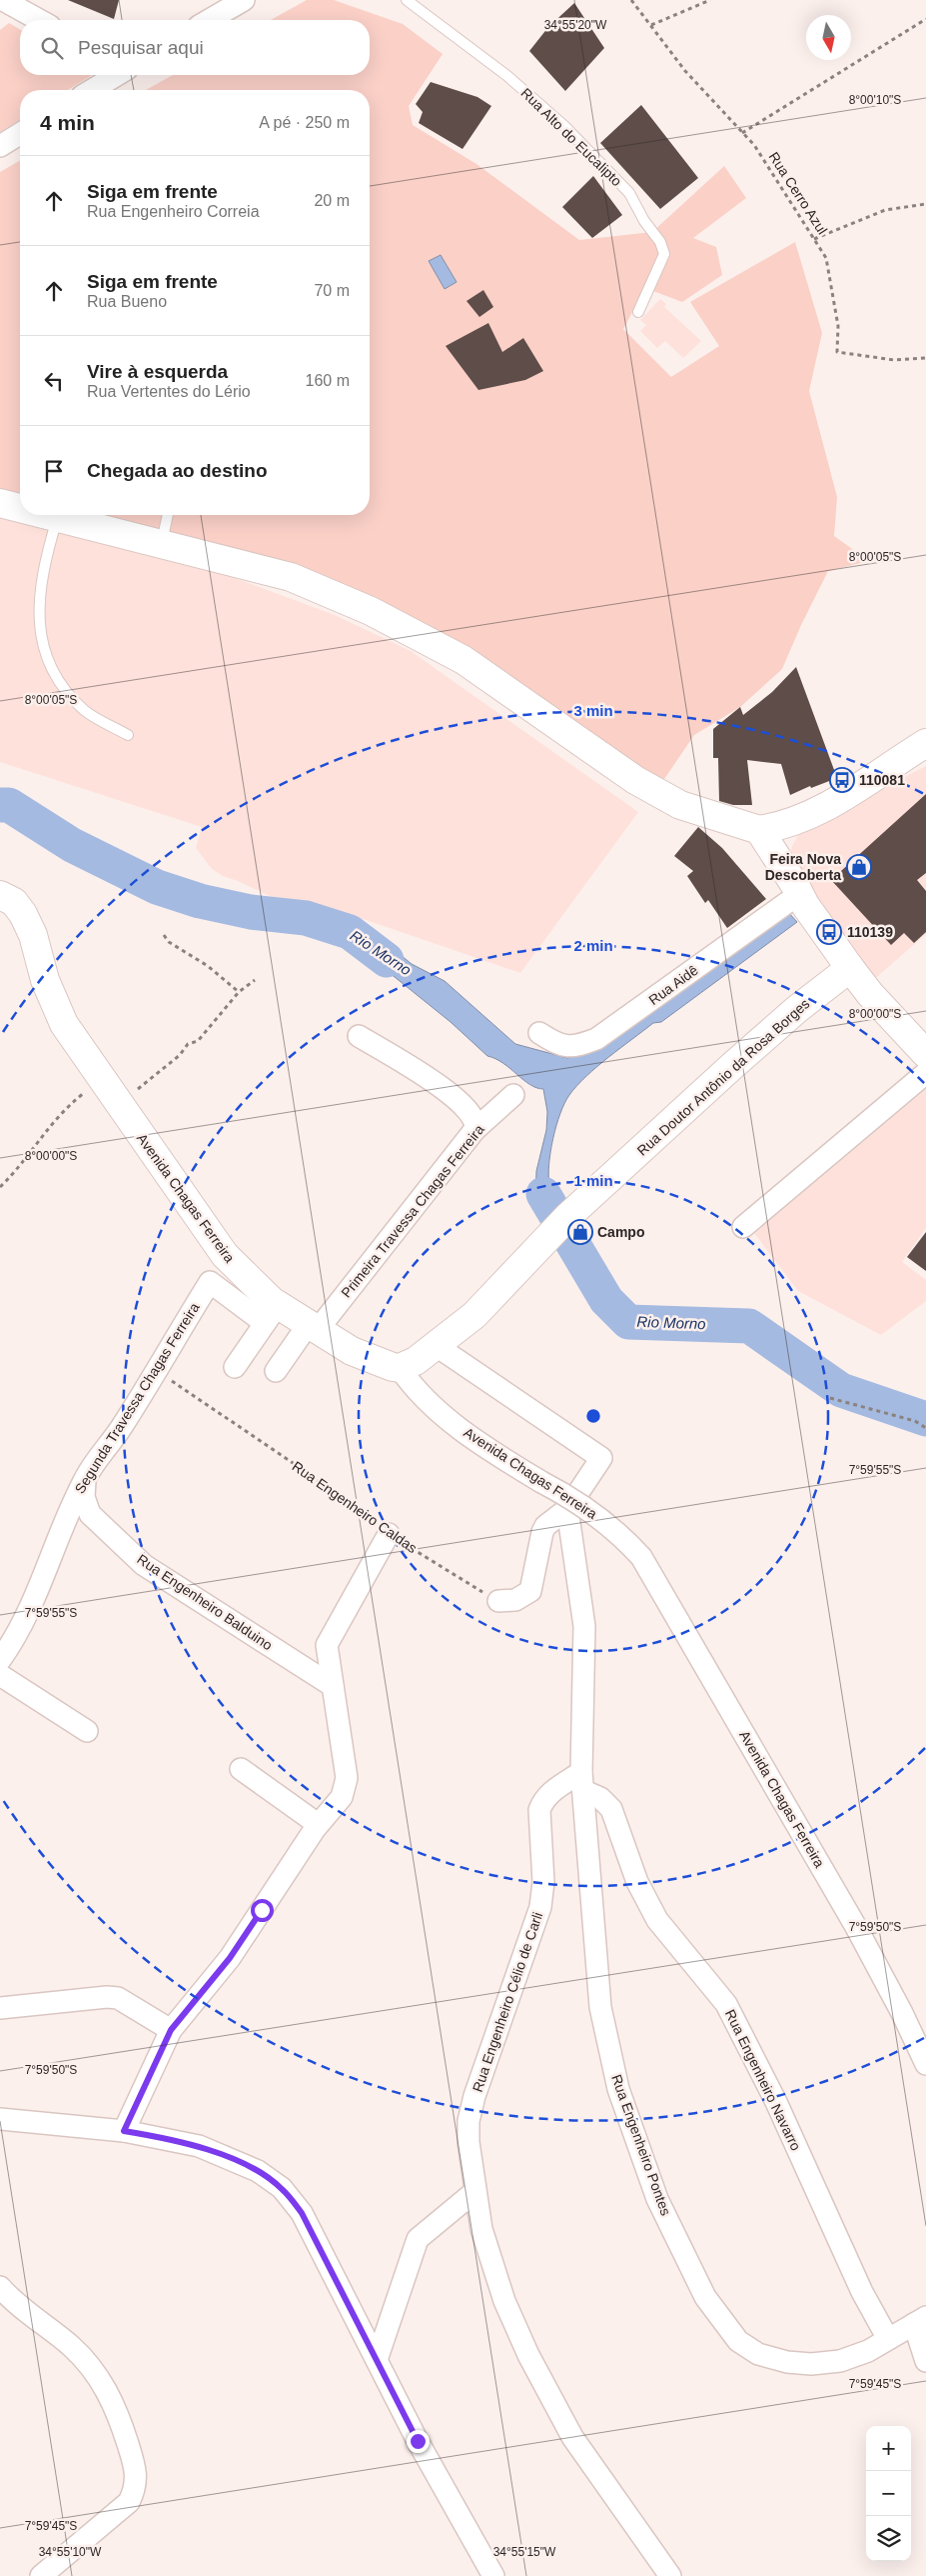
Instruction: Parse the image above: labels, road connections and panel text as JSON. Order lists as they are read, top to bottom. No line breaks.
{"streets":{"main road":["Rua Doutor Antônio da Rosa Borges","Avenida Chagas Ferreira"],"street":["Rua Aidê","Primeira Travessa Chagas Ferreira","Segunda Travessa Chagas Ferreira","Rua Engenheiro Balduino","Rua Engenheiro Célio de Carli","Rua Engenheiro Navarro","Rua Engenheiro Pontes"],"lane":["Rua Alto do Eucalipto"],"path":["Rua Cerro Azul","Rua Engenheiro Caldas"]},"crossings":[["Rua Doutor Antônio da Rosa Borges","Avenida Chagas Ferreira"],["Avenida Chagas Ferreira","Primeira Travessa Chagas Ferreira"],["Avenida Chagas Ferreira","Segunda Travessa Chagas Ferreira"],["Segunda Travessa Chagas Ferreira","Rua Engenheiro Caldas"],["Segunda Travessa Chagas Ferreira","Rua Engenheiro Balduino"],["Rua Engenheiro Célio de Carli","Rua Engenheiro Navarro"],["Rua Engenheiro Célio de Carli","Rua Engenheiro Pontes"],["Rua Engenheiro Navarro","Rua Engenheiro Pontes"]],"water":["Rio Morno"],"places":{"bus stop":["110081","110139"],"shop":["Feira Nova Descoberta","Campo"]},"north":"bottom","page":{"search":"Pesquisar aqui","heading":["4 min","A pé · 250 m"],"list":[["Siga em frente","Rua Engenheiro Correia","20 m"],["Siga em frente","Rua Bueno","70 m"],["Vire à esquerda","Rua Vertentes do Lério","160 m"],"Chegada ao destino"],"map_buttons":["+","−"]},"coordinates":["34°55'20\"W","8°00'10\"S","8°00'05\"S","8°00'00\"S","7°59'55\"S","7°59'50\"S","7°59'45\"S","34°55'10\"W","34°55'15\"W"],"rings":["3 min","2 min","1 min"]}
